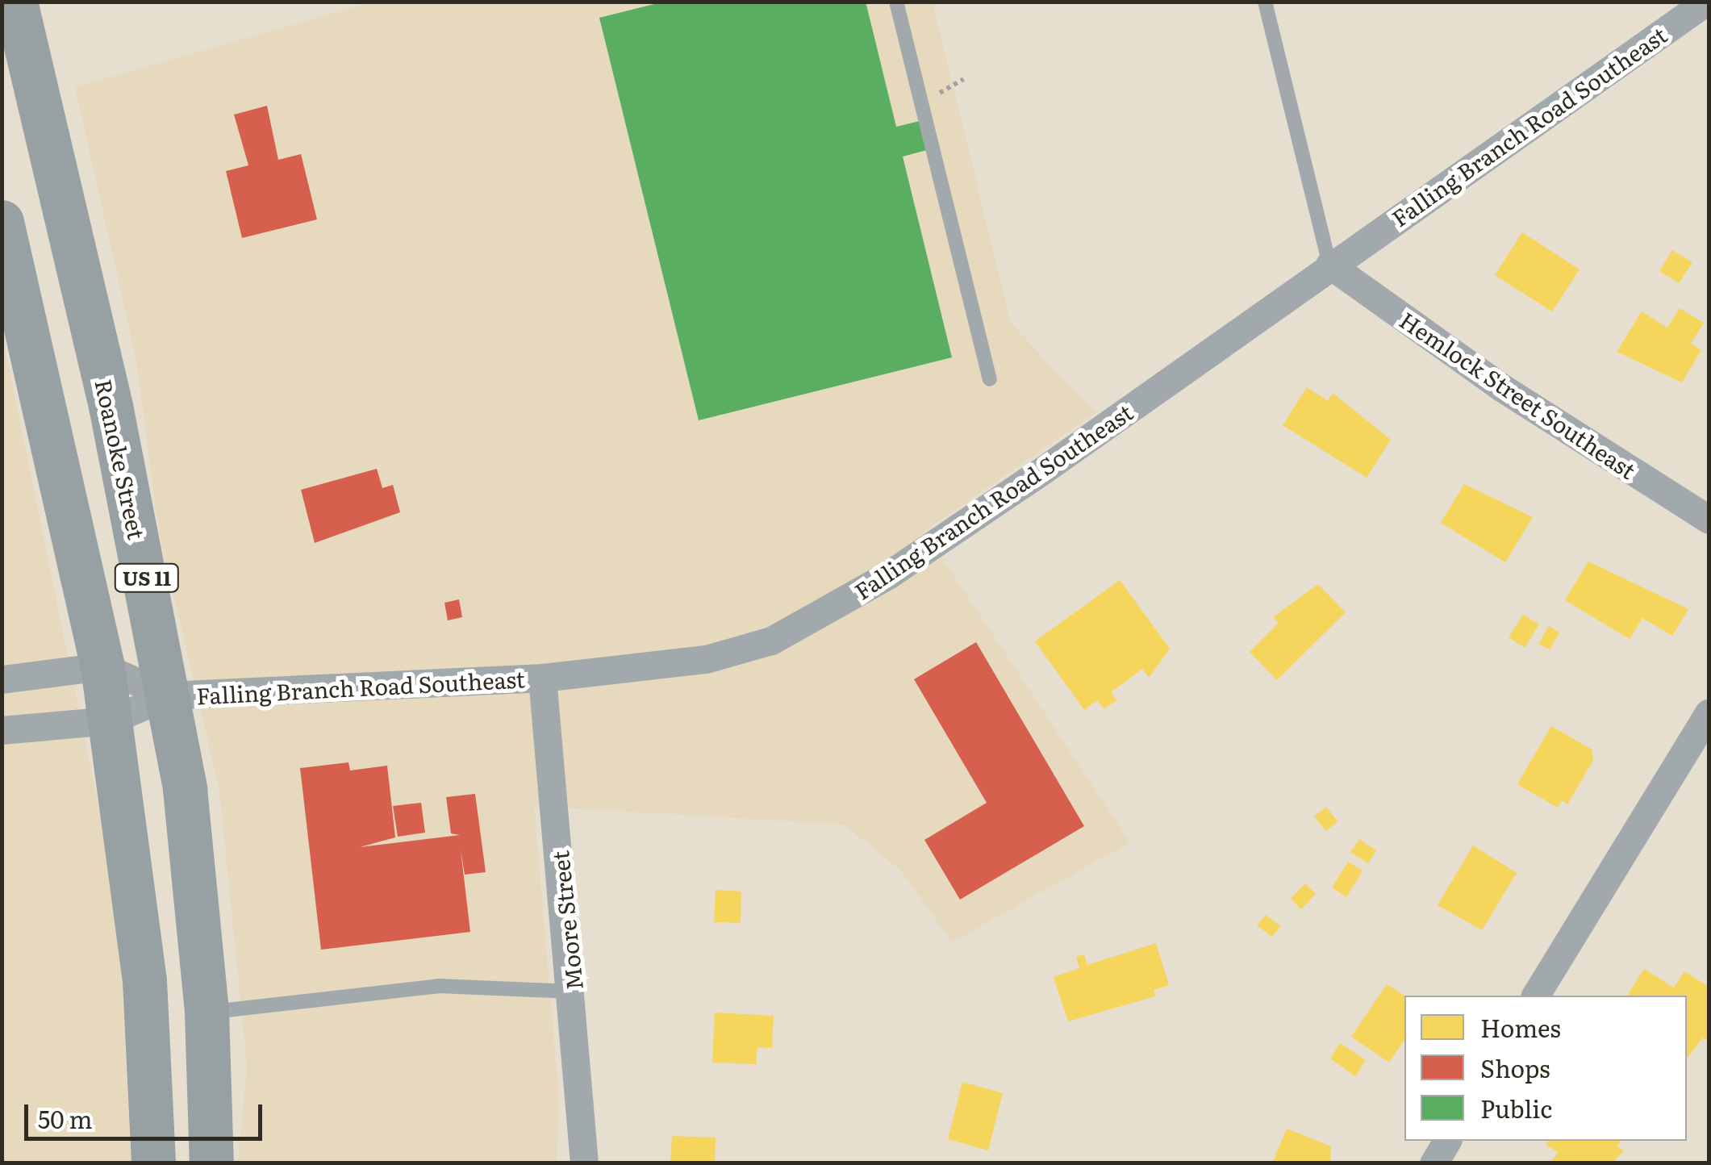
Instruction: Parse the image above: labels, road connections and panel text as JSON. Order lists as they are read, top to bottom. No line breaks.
{"streets":{"main road":["Roanoke Street","US 11"],"street":["Falling Branch Road Southeast","Hemlock Street Southeast","Moore Street"]},"crossings":[["Falling Branch Road Southeast","Hemlock Street Southeast"],["Falling Branch Road Southeast","Roanoke Street"],["Falling Branch Road Southeast","Moore Street"]],"legend":["Homes","Shops","Public"],"scale_bar":"50 m"}
